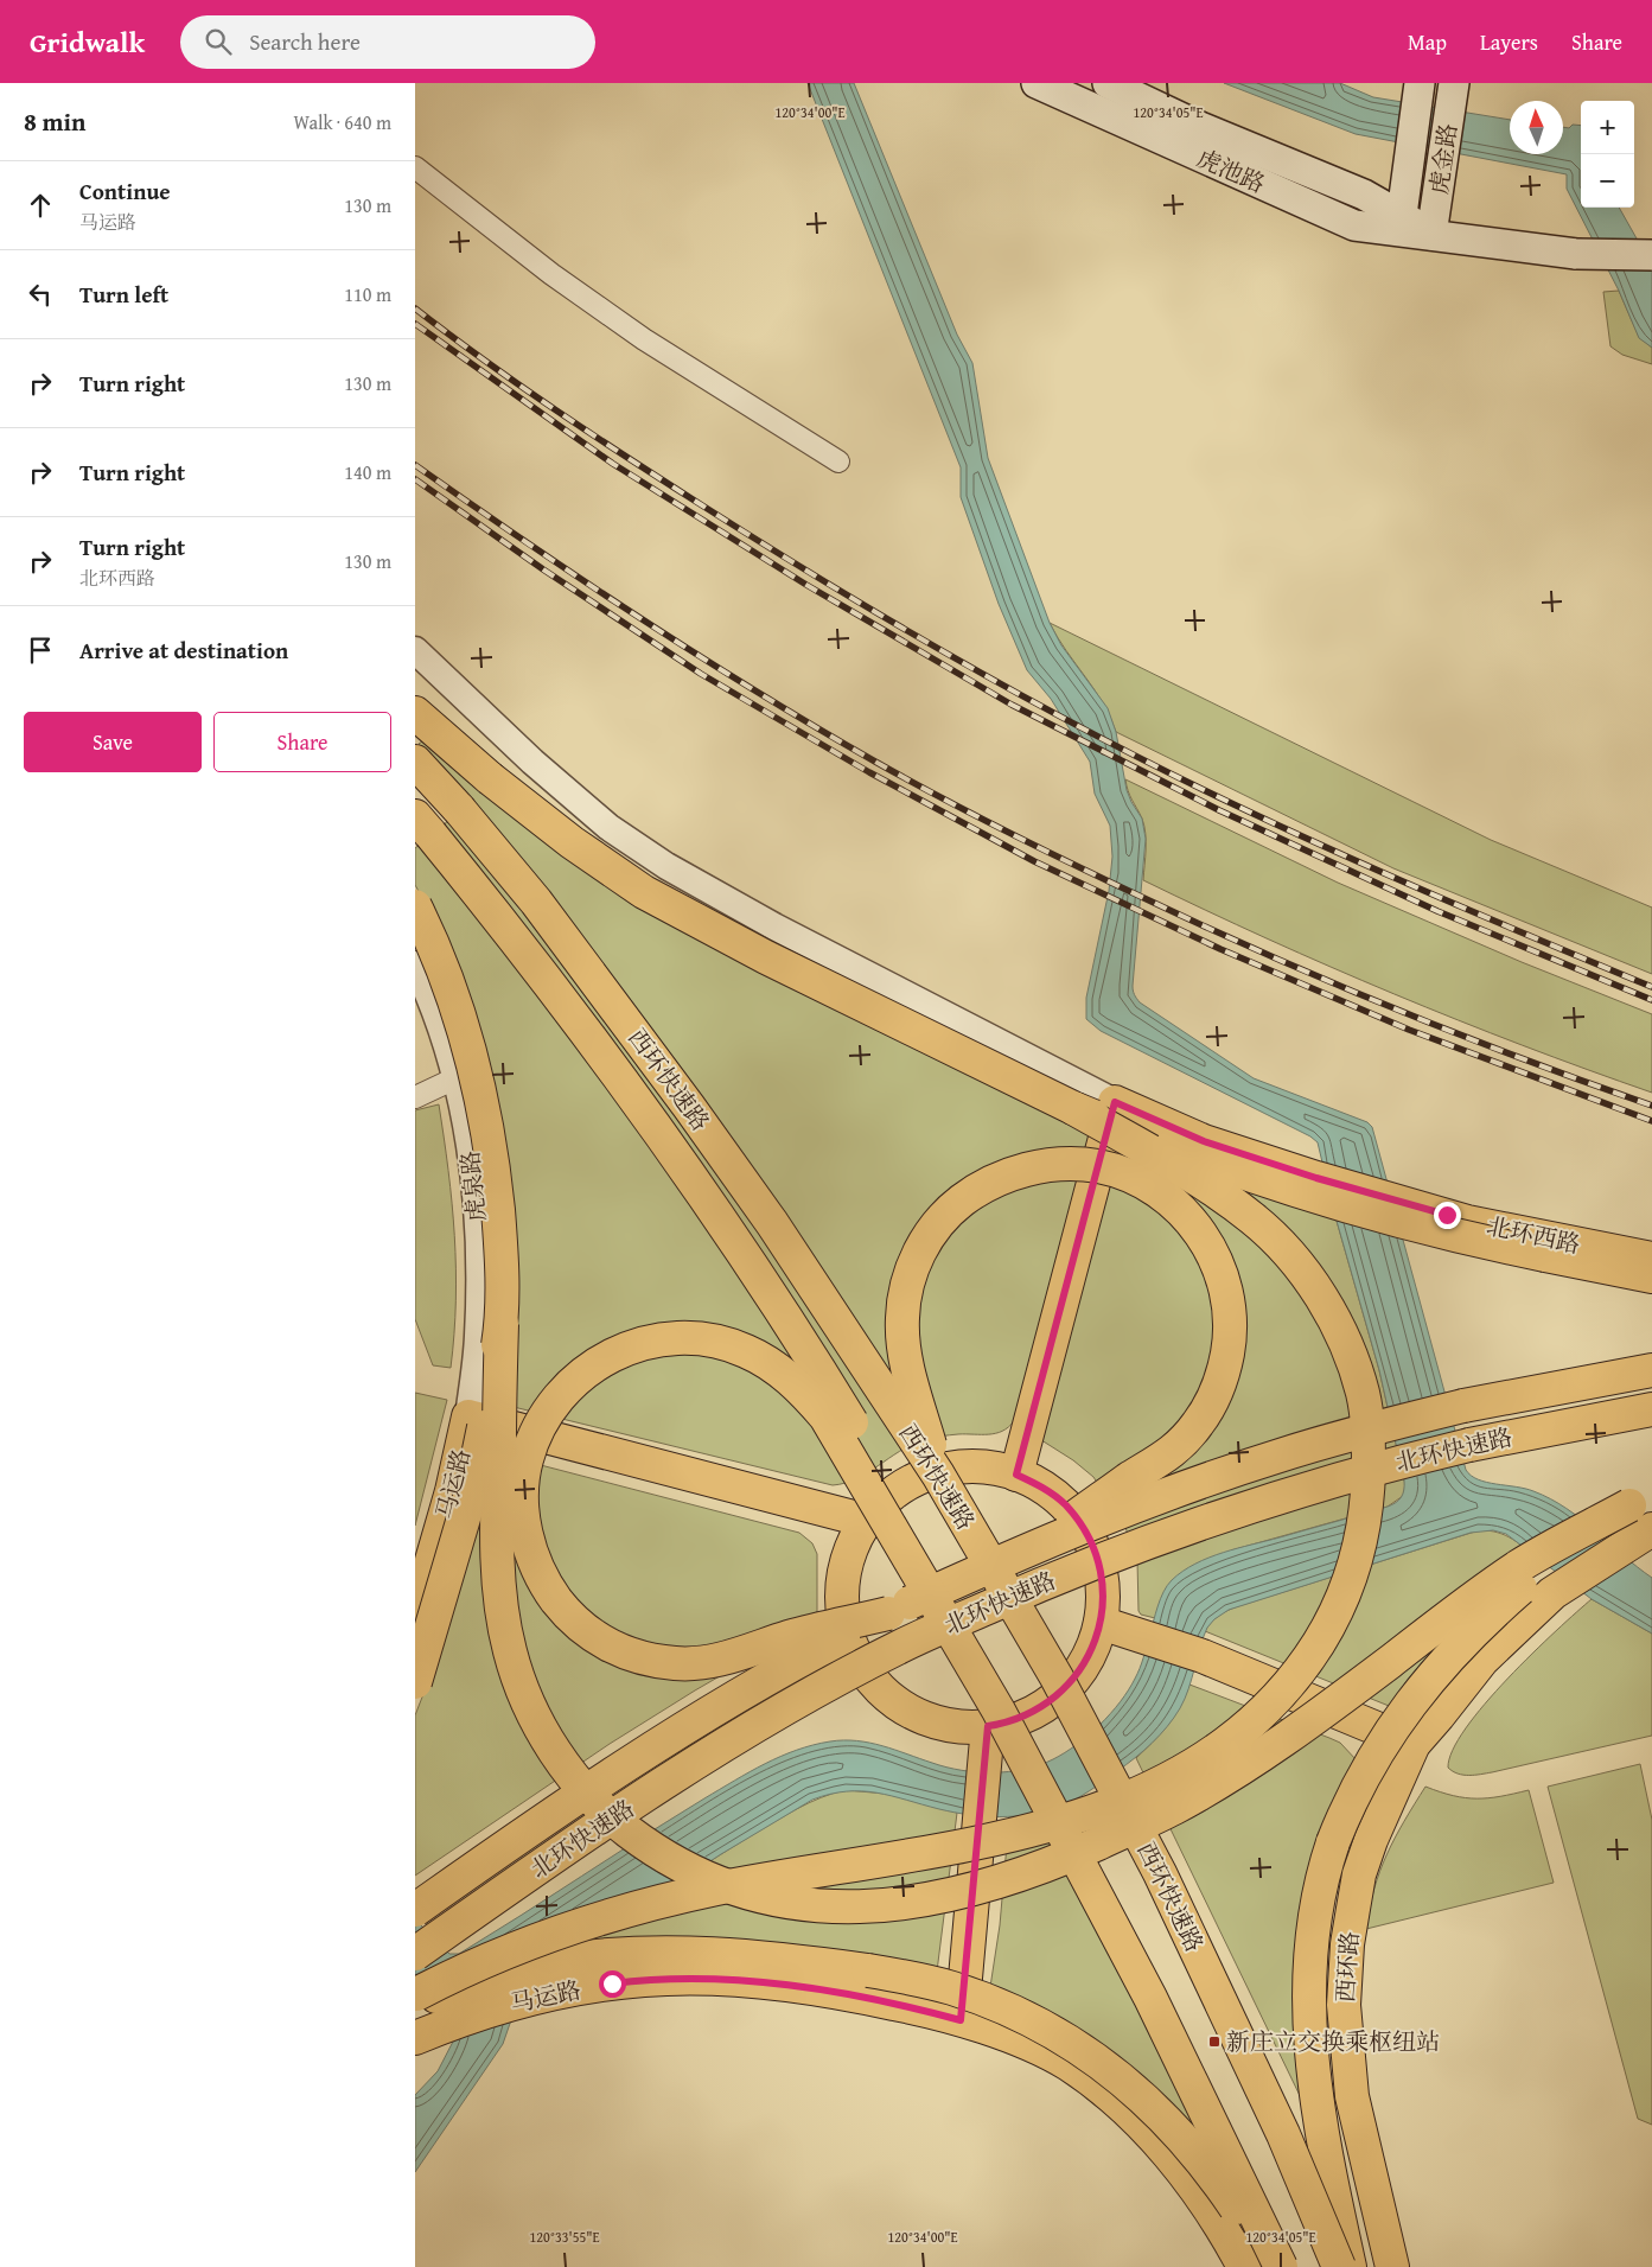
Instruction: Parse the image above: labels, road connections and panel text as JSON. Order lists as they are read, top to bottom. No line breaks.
{"streets":{"main road":["虎金路","虎池路","西环快速路","北环西路","北环快速路","马运路","西环路"],"street":["虎泉路"]},"crossings":[["虎金路","虎池路"],["虎泉路","马运路"]],"places":{"transit":["新庄立交换乘枢纽站"]},"north":"top","page":{"header":"Gridwalk","search":"Search here","nav":["Map","Layers","Share"],"heading":["8 min","Walk · 640 m"],"map_buttons":["+","−"],"list":[["Continue","马运路","130 m"],["Turn left","110 m"],["Turn right","130 m"],["Turn right","140 m"],["Turn right","北环西路","130 m"],"Arrive at destination"],"buttons":["Save","Share"]},"coordinates":["120°34'00\"E","120°34'05\"E","120°33'55\"E"]}
